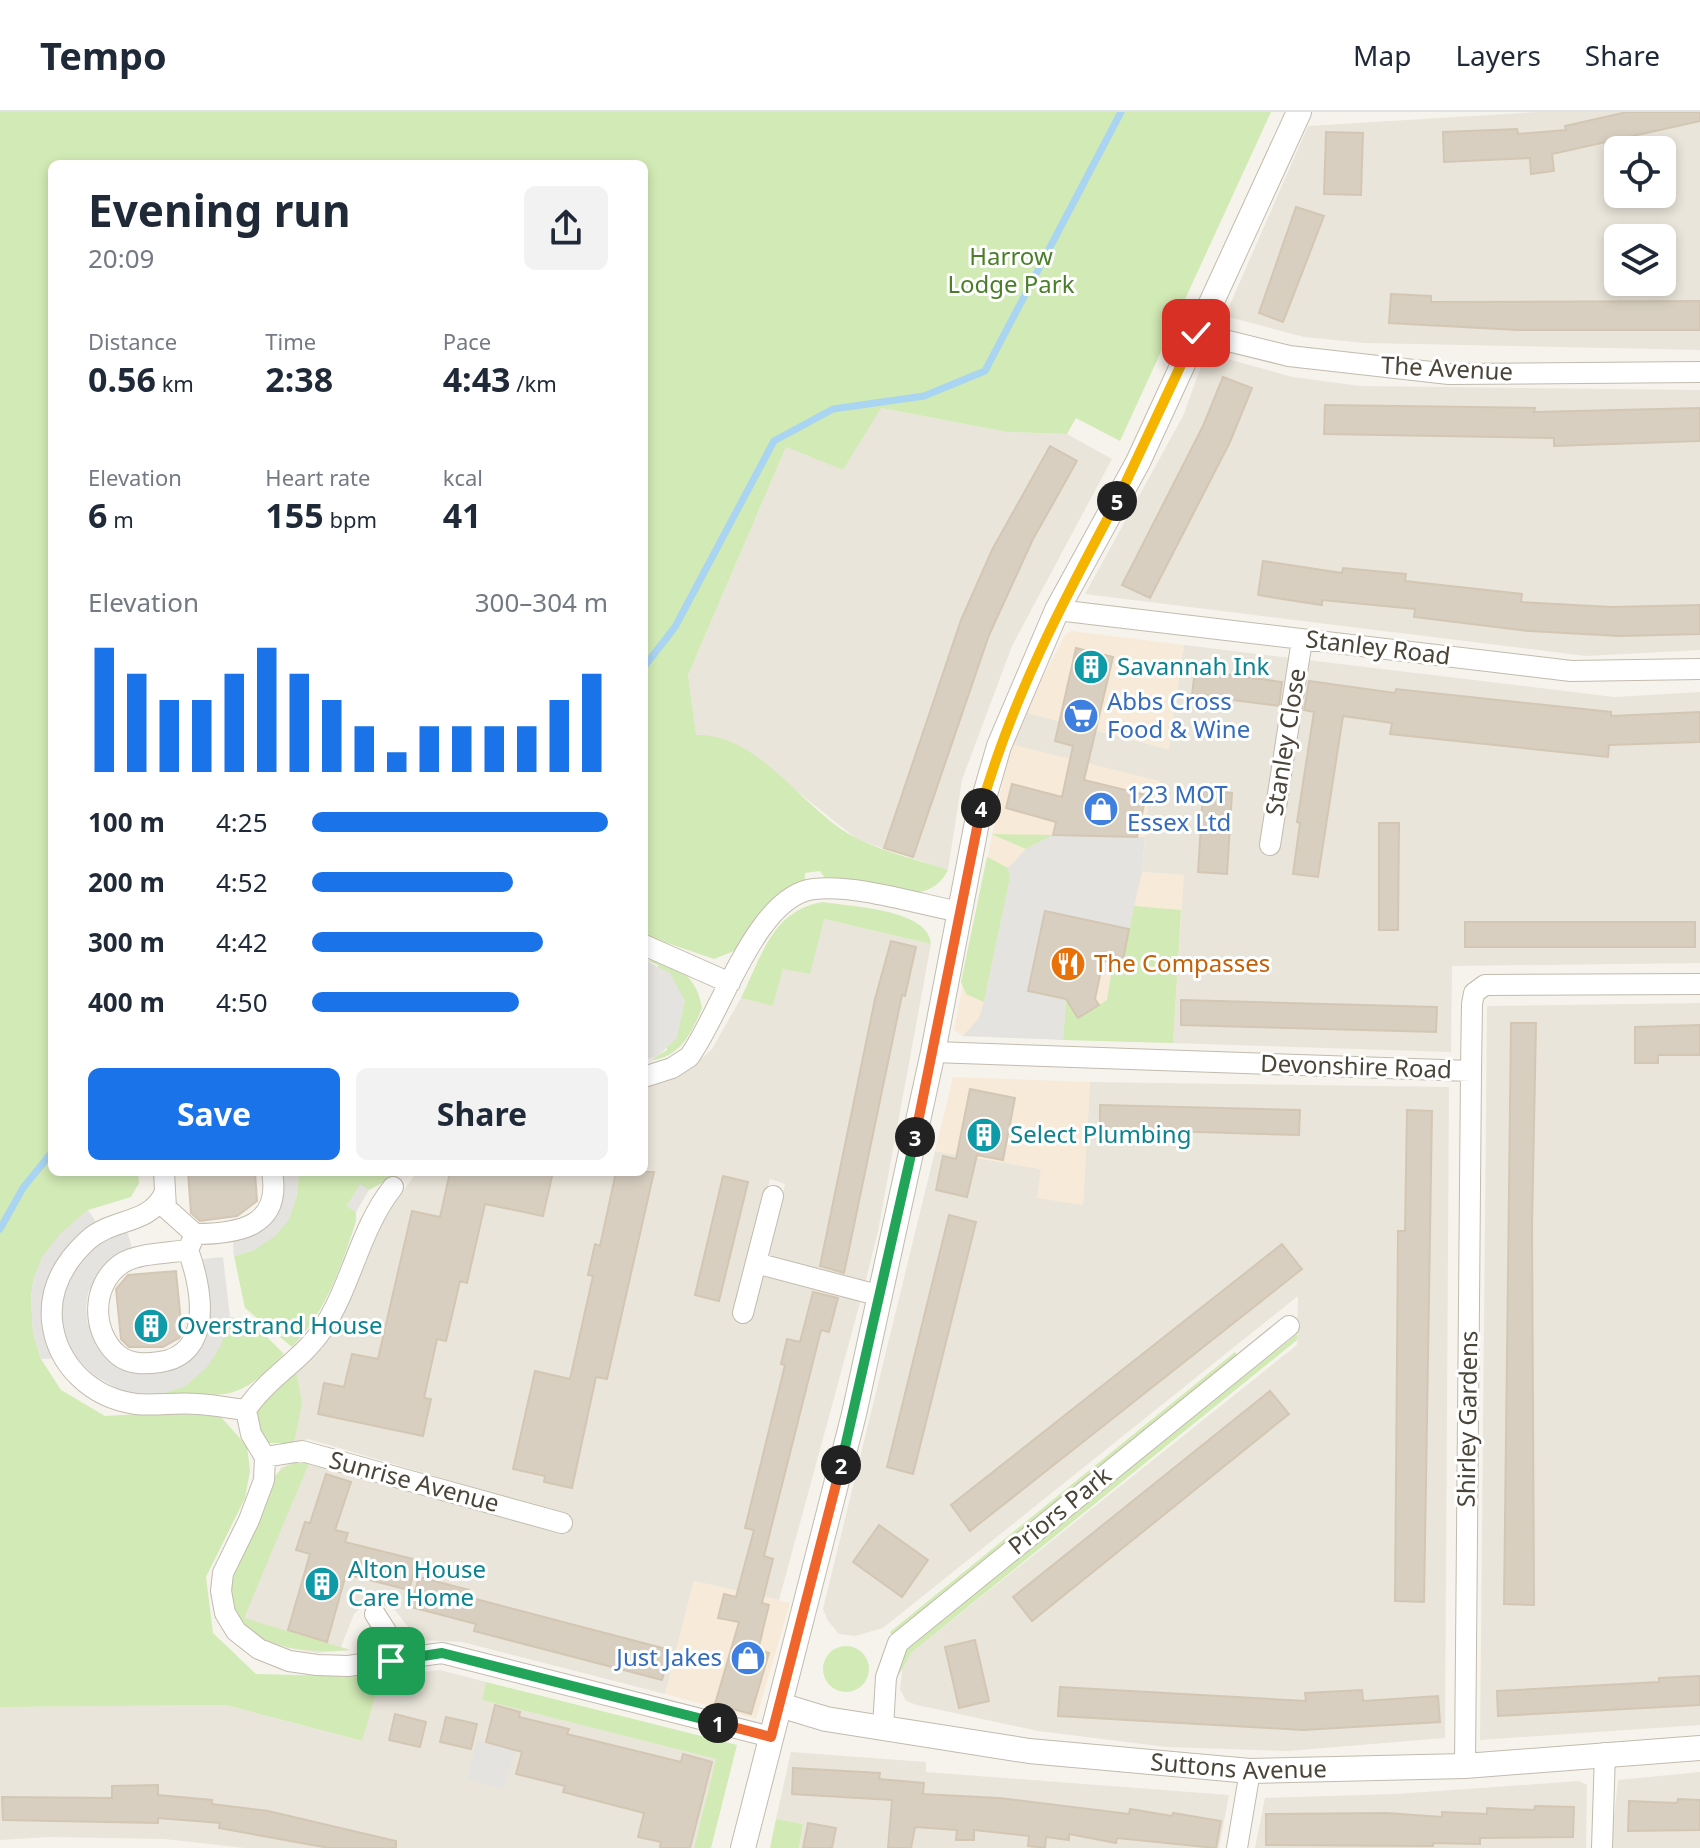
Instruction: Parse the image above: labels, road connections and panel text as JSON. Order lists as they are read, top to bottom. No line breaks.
{"streets":{"street":["The Avenue","Stanley Road","Stanley Close","Devonshire Road","Shirley Gardens","Sunrise Avenue","Priors Park","Suttons Avenue"]},"crossings":[["Stanley Road","Stanley Close"],["Devonshire Road","Shirley Gardens"],["Shirley Gardens","Suttons Avenue"],["Priors Park","Suttons Avenue"]],"parks":["Harrow Lodge Park"],"places":{"building":["Savannah Ink","Select Plumbing","Overstrand House","Alton House Care Home"],"supermarket":["Abbs Cross Food & Wine"],"shop":["123 MOT Essex Ltd","Just Jakes"],"restaurant":["The Compasses"]},"page":{"header":"Tempo","nav":["Map","Layers","Share"],"heading":["Evening run","20:09"],"stats":[["Distance","0.56 km"],["Time","2:38"],["Pace","4:43 /km"],["Elevation","6 m"],["Heart rate","155 bpm"],["kcal","41"]],"pins":["5","4","3","2","1"],"chart":["Elevation","300–304 m"],"list":[{"name":"100 m","note":"4:25"},{"name":"200 m","note":"4:52"},{"name":"300 m","note":"4:42"},{"name":"400 m","note":"4:50"}],"buttons":["Save","Share"]}}
